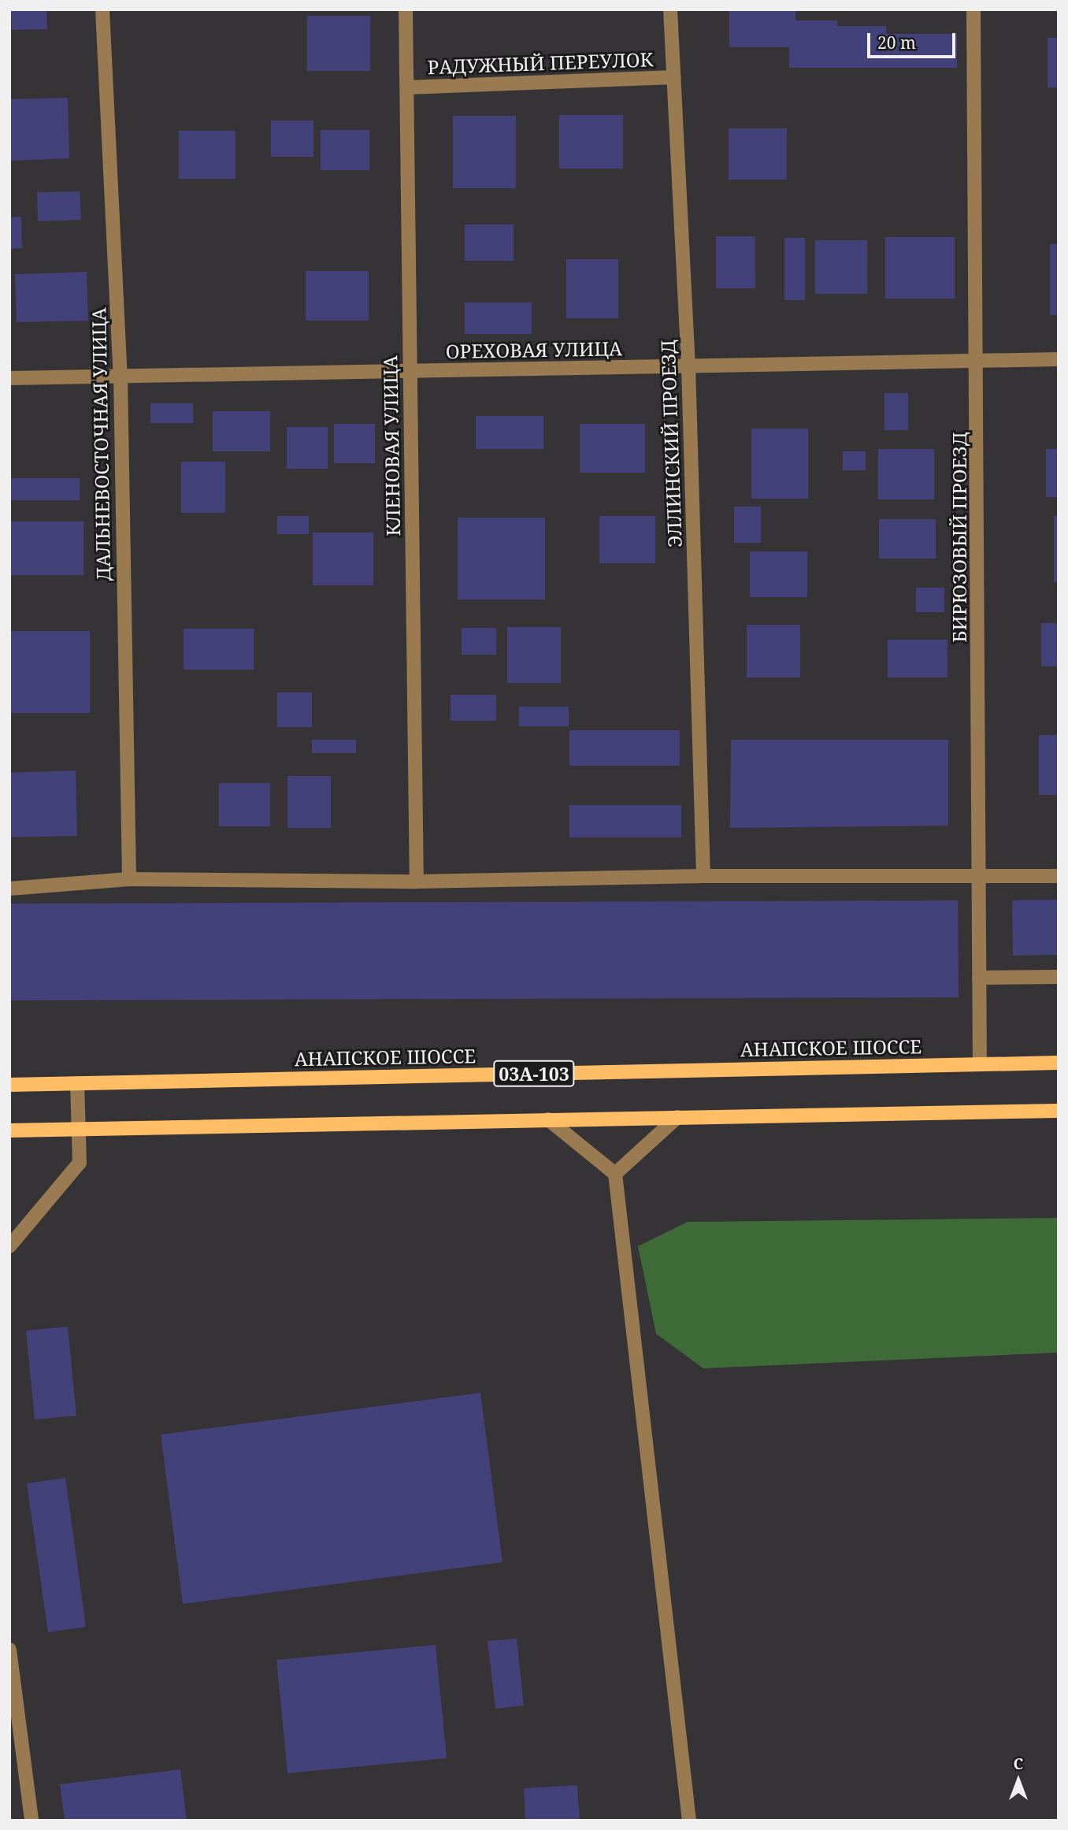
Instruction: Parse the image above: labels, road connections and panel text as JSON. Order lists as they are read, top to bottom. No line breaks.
{"streets":{"main road":["АНАПСКОЕ ШОССЕ","03А-103"],"street":["РАДУЖНЫЙ ПЕРЕУЛОК","ОРЕХОВАЯ УЛИЦА","ЭЛЛИНСКИЙ ПРОЕЗД","ДАЛЬНЕВОСТОЧНАЯ УЛИЦА","КЛЕНОВАЯ УЛИЦА","БИРЮЗОВЫЙ ПРОЕЗД"]},"crossings":[["РАДУЖНЫЙ ПЕРЕУЛОК","ЭЛЛИНСКИЙ ПРОЕЗД"],["РАДУЖНЫЙ ПЕРЕУЛОК","КЛЕНОВАЯ УЛИЦА"],["ОРЕХОВАЯ УЛИЦА","ЭЛЛИНСКИЙ ПРОЕЗД"],["ОРЕХОВАЯ УЛИЦА","ДАЛЬНЕВОСТОЧНАЯ УЛИЦА"],["ОРЕХОВАЯ УЛИЦА","КЛЕНОВАЯ УЛИЦА"],["ОРЕХОВАЯ УЛИЦА","БИРЮЗОВЫЙ ПРОЕЗД"],["БИРЮЗОВЫЙ ПРОЕЗД","АНАПСКОЕ ШОССЕ"]],"scale_bar":"20 m","north":"top"}
